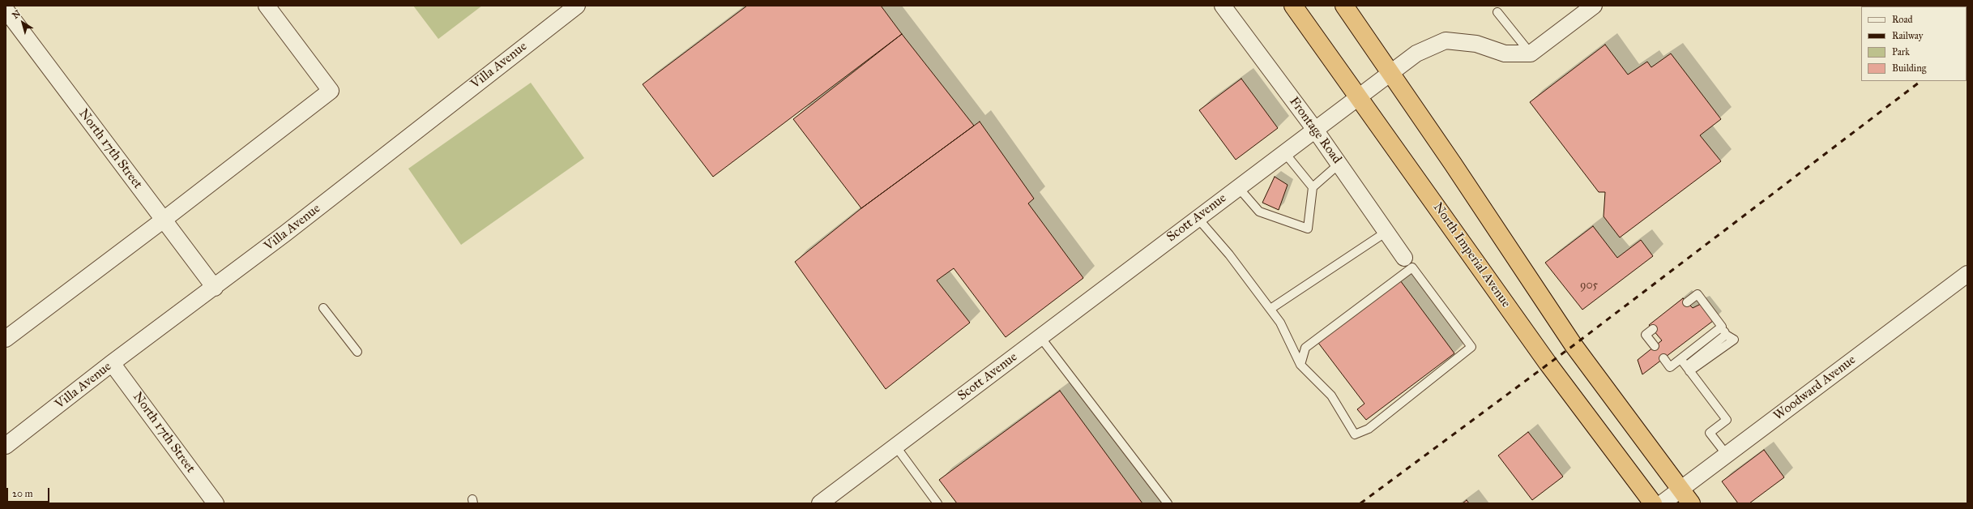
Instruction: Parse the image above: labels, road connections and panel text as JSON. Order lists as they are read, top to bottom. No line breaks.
{"streets":{"highway":["North Imperial Avenue"],"street":["Villa Avenue","Frontage Road","North 17th Street","Scott Avenue","Woodward Avenue"]},"crossings":[["Villa Avenue","North 17th Street"],["Frontage Road","Scott Avenue"],["Scott Avenue","North Imperial Avenue"],["North Imperial Avenue","Woodward Avenue"]],"house_numbers":["905"],"legend":["Road","Railway","Park","Building"],"scale_bar":"20 m","north":"top left"}
